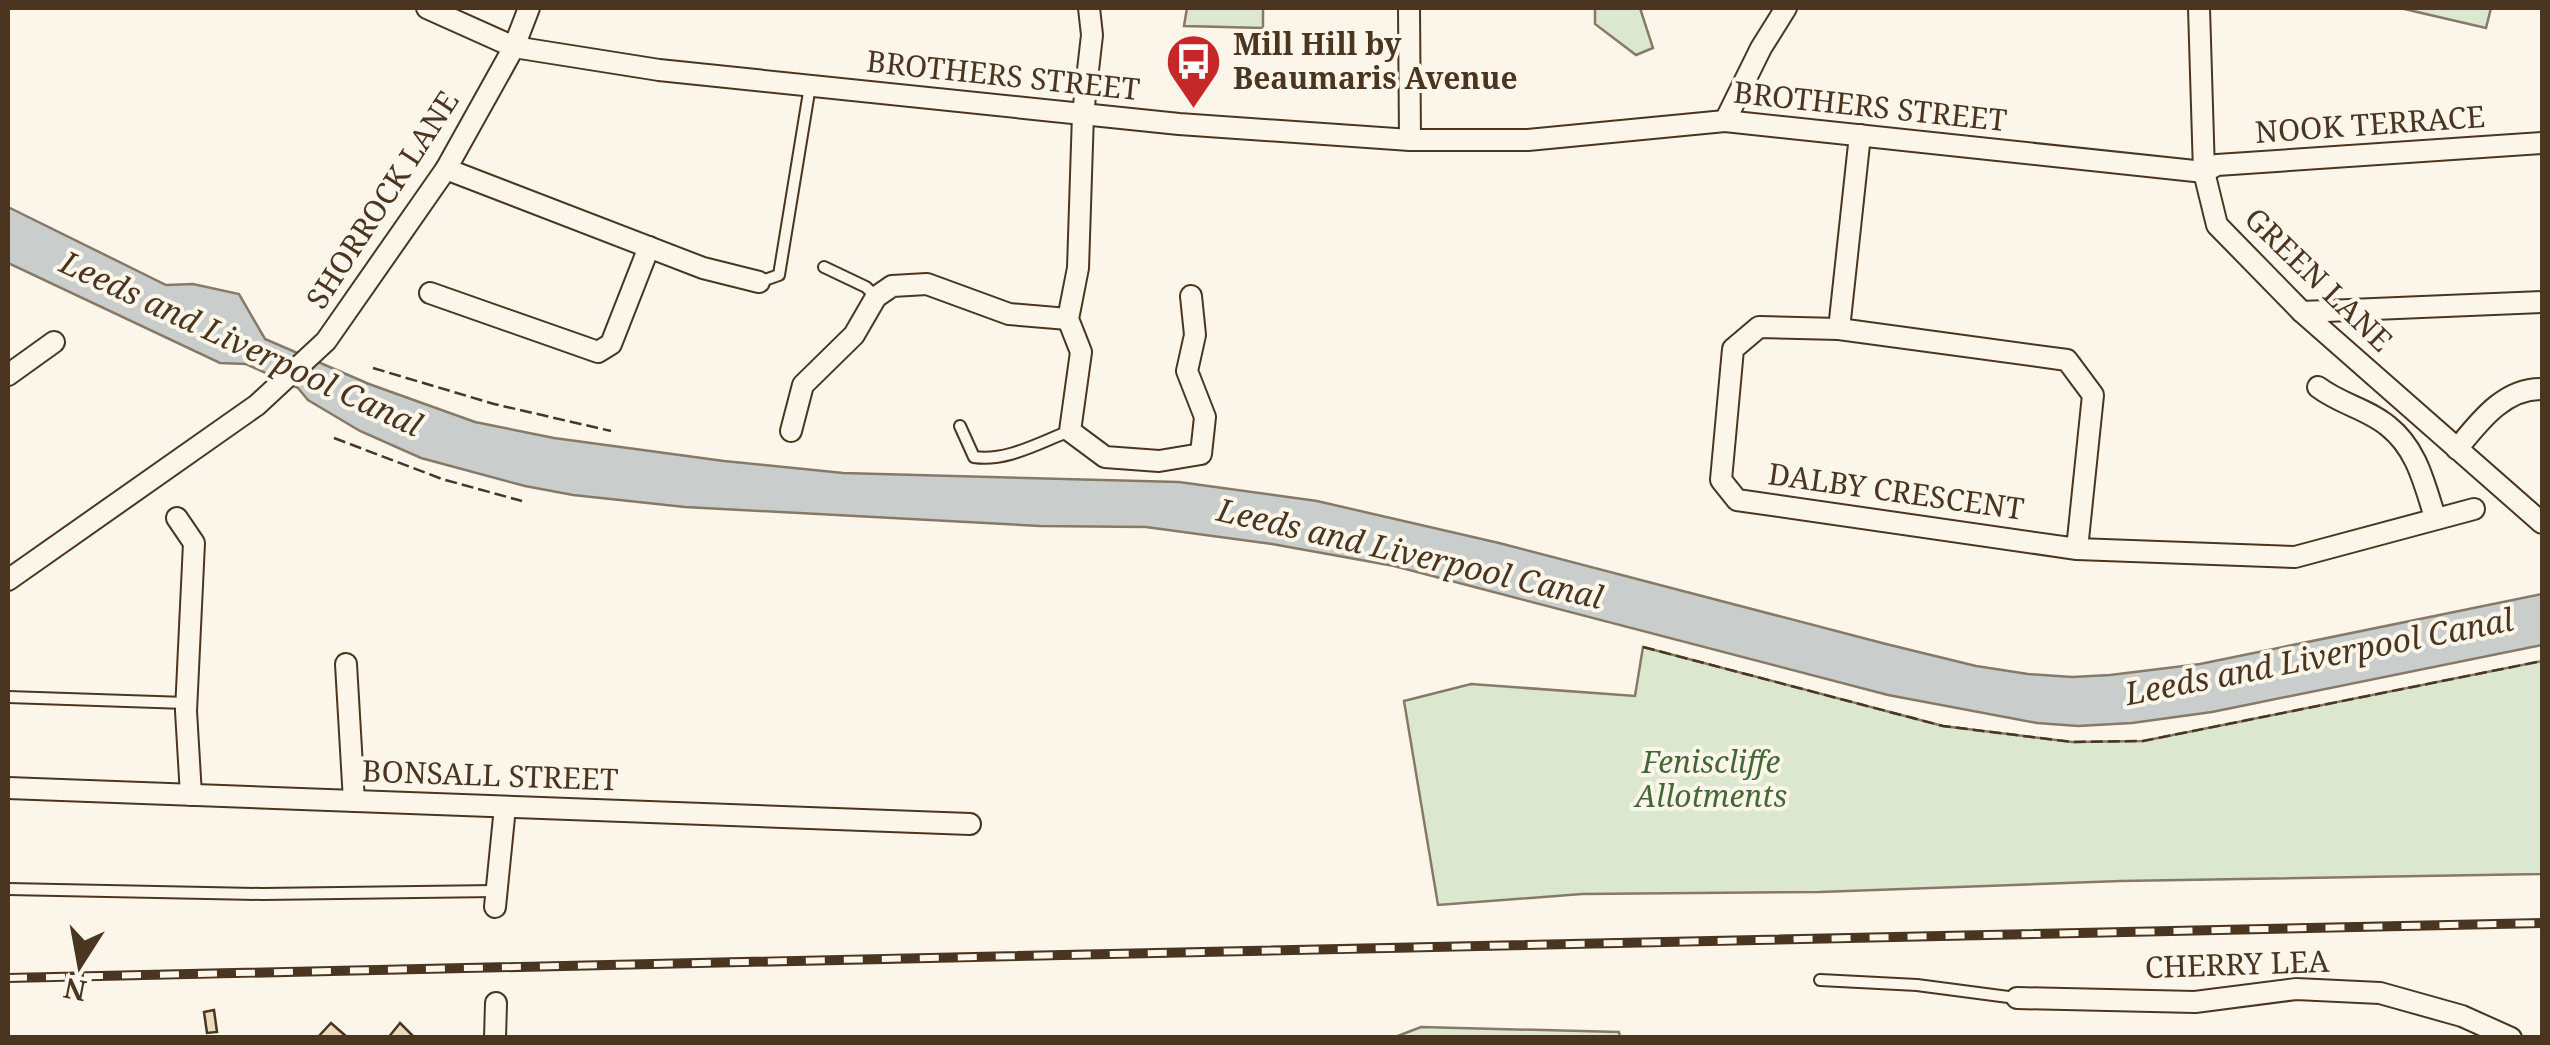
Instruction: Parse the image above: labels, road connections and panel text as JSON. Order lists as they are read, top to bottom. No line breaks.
{"streets":{"street":["BROTHERS STREET","NOOK TERRACE","SHORROCK LANE","GREEN LANE","DALBY CRESCENT","BONSALL STREET","CHERRY LEA"]},"crossings":[["BROTHERS STREET","NOOK TERRACE"],["BROTHERS STREET","SHORROCK LANE"],["BROTHERS STREET","GREEN LANE"],["NOOK TERRACE","GREEN LANE"]],"water":["Leeds and Liverpool Canal"],"parks":["Feniscliffe Allotments"],"places":{"bus stop":["Mill Hill by Beaumaris Avenue"]},"north":"bottom"}
